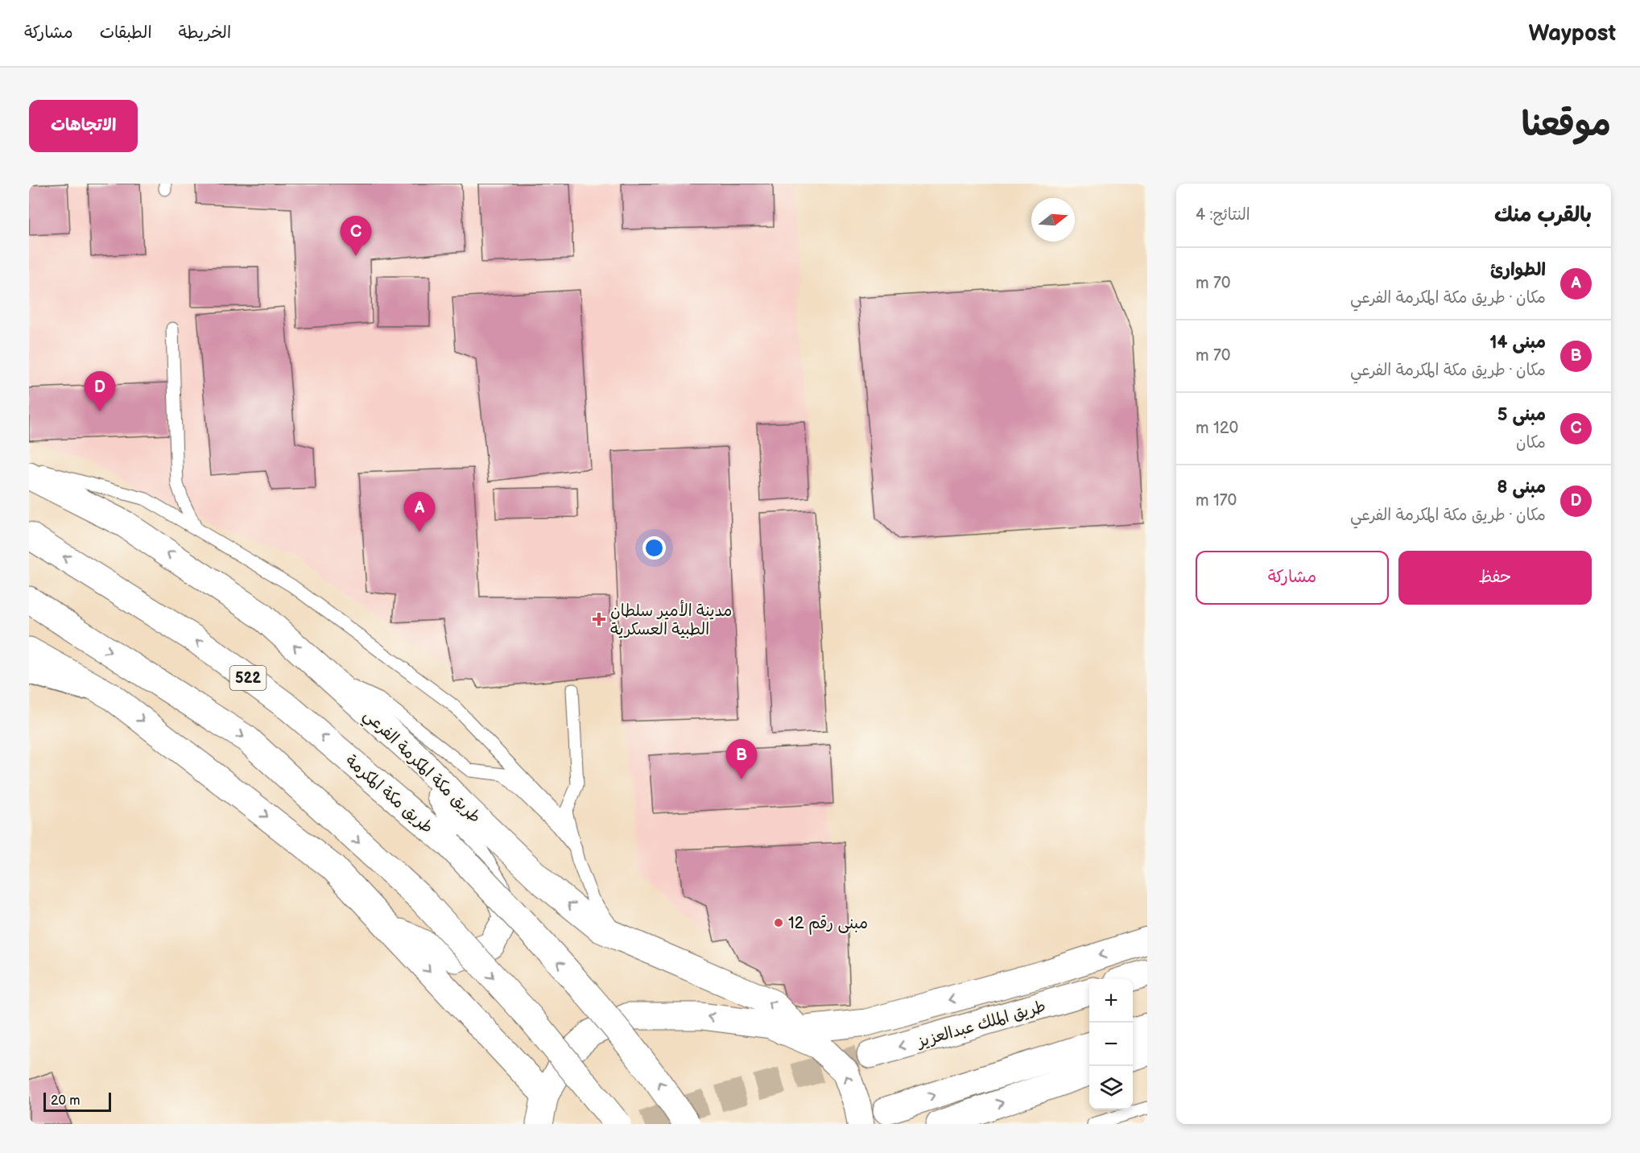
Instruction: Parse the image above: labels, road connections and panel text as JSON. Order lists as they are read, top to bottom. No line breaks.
{"streets":{"main road":["522","طريق مكة المكرمة الفرعي","طريق مكة المكرمة","طريق الملك عبدالعزيز"]},"places":{"health":["مدينة الأمير سلطان الطبية العسكرية"],"other":["مبنى رقم 12"]},"scale_bar":"20 m","north":"right","page":{"header":"Waypost","nav":["الخريطة","الطبقات","مشاركة"],"title":"موقعنا","buttons":["الاتجاهات",["حفظ","مشاركة"]],"heading":["بالقرب منك","النتائج: 4"],"pins":["C","D","A","B"],"list":[{"mark":"A","name":"الطوارئ","note":"مكان · طريق مكة المكرمة الفرعي","value":"70 m"},{"mark":"B","name":"مبنى 14","note":"مكان · طريق مكة المكرمة الفرعي","value":"70 m"},{"mark":"C","name":"مبنى 5","note":"مكان","value":"120 m"},{"mark":"D","name":"مبنى 8","note":"مكان · طريق مكة المكرمة الفرعي","value":"170 m"}],"map_buttons":["+","−"],"scale":"20 m"}}
